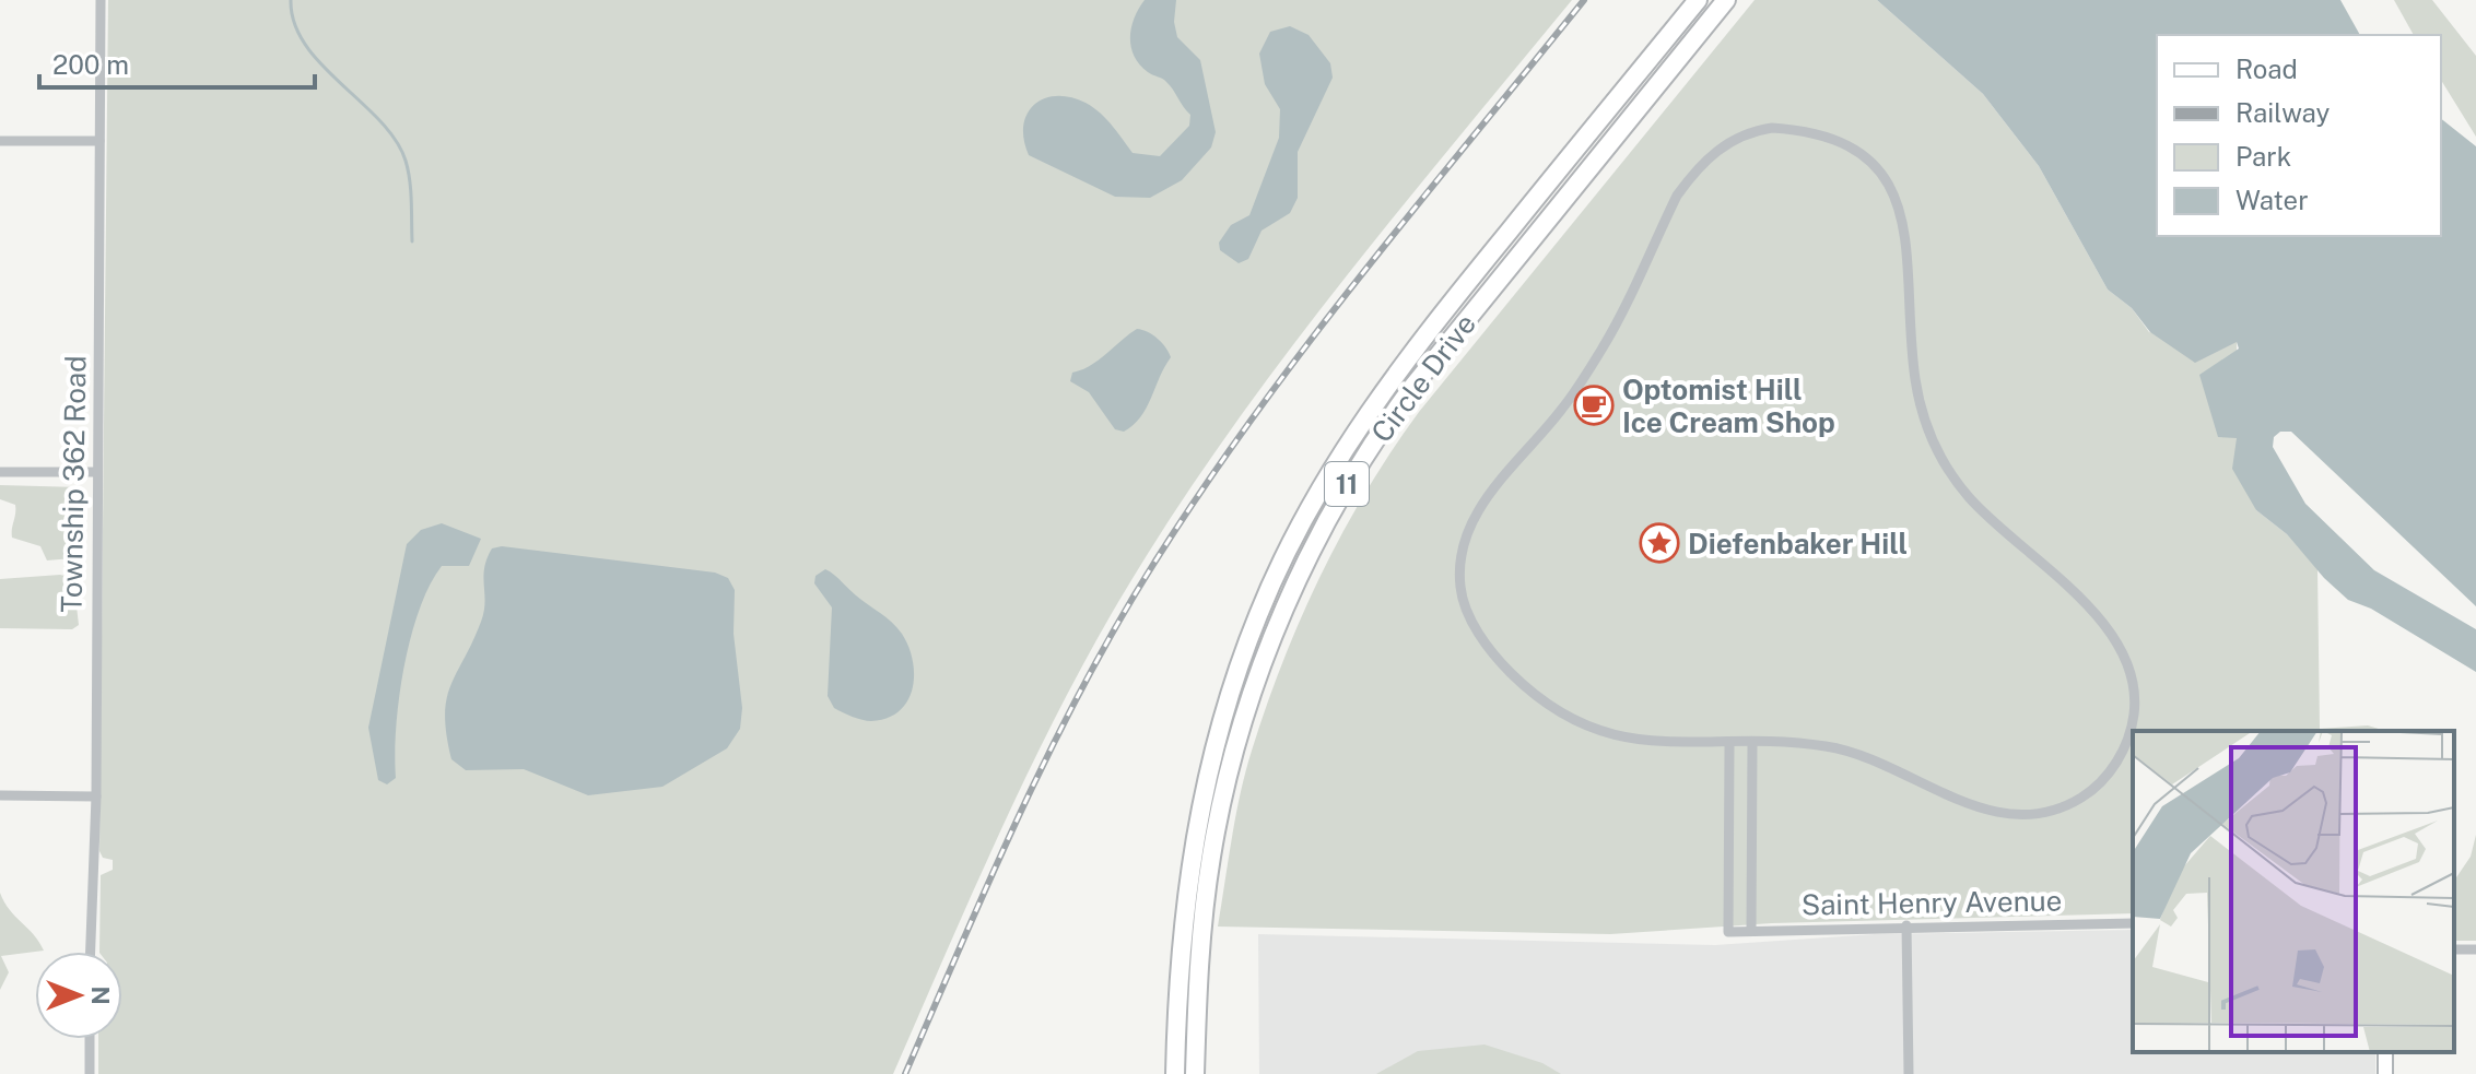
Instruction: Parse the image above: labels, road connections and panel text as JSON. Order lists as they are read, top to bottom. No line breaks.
{"streets":{"highway":["Circle Drive","11"],"street":["Township 362 Road","Saint Henry Avenue"]},"places":{"cafe":["Optomist Hill Ice Cream Shop"],"place":["Diefenbaker Hill"]},"legend":["Road","Railway","Park","Water"],"scale_bar":"200 m","north":"right"}
